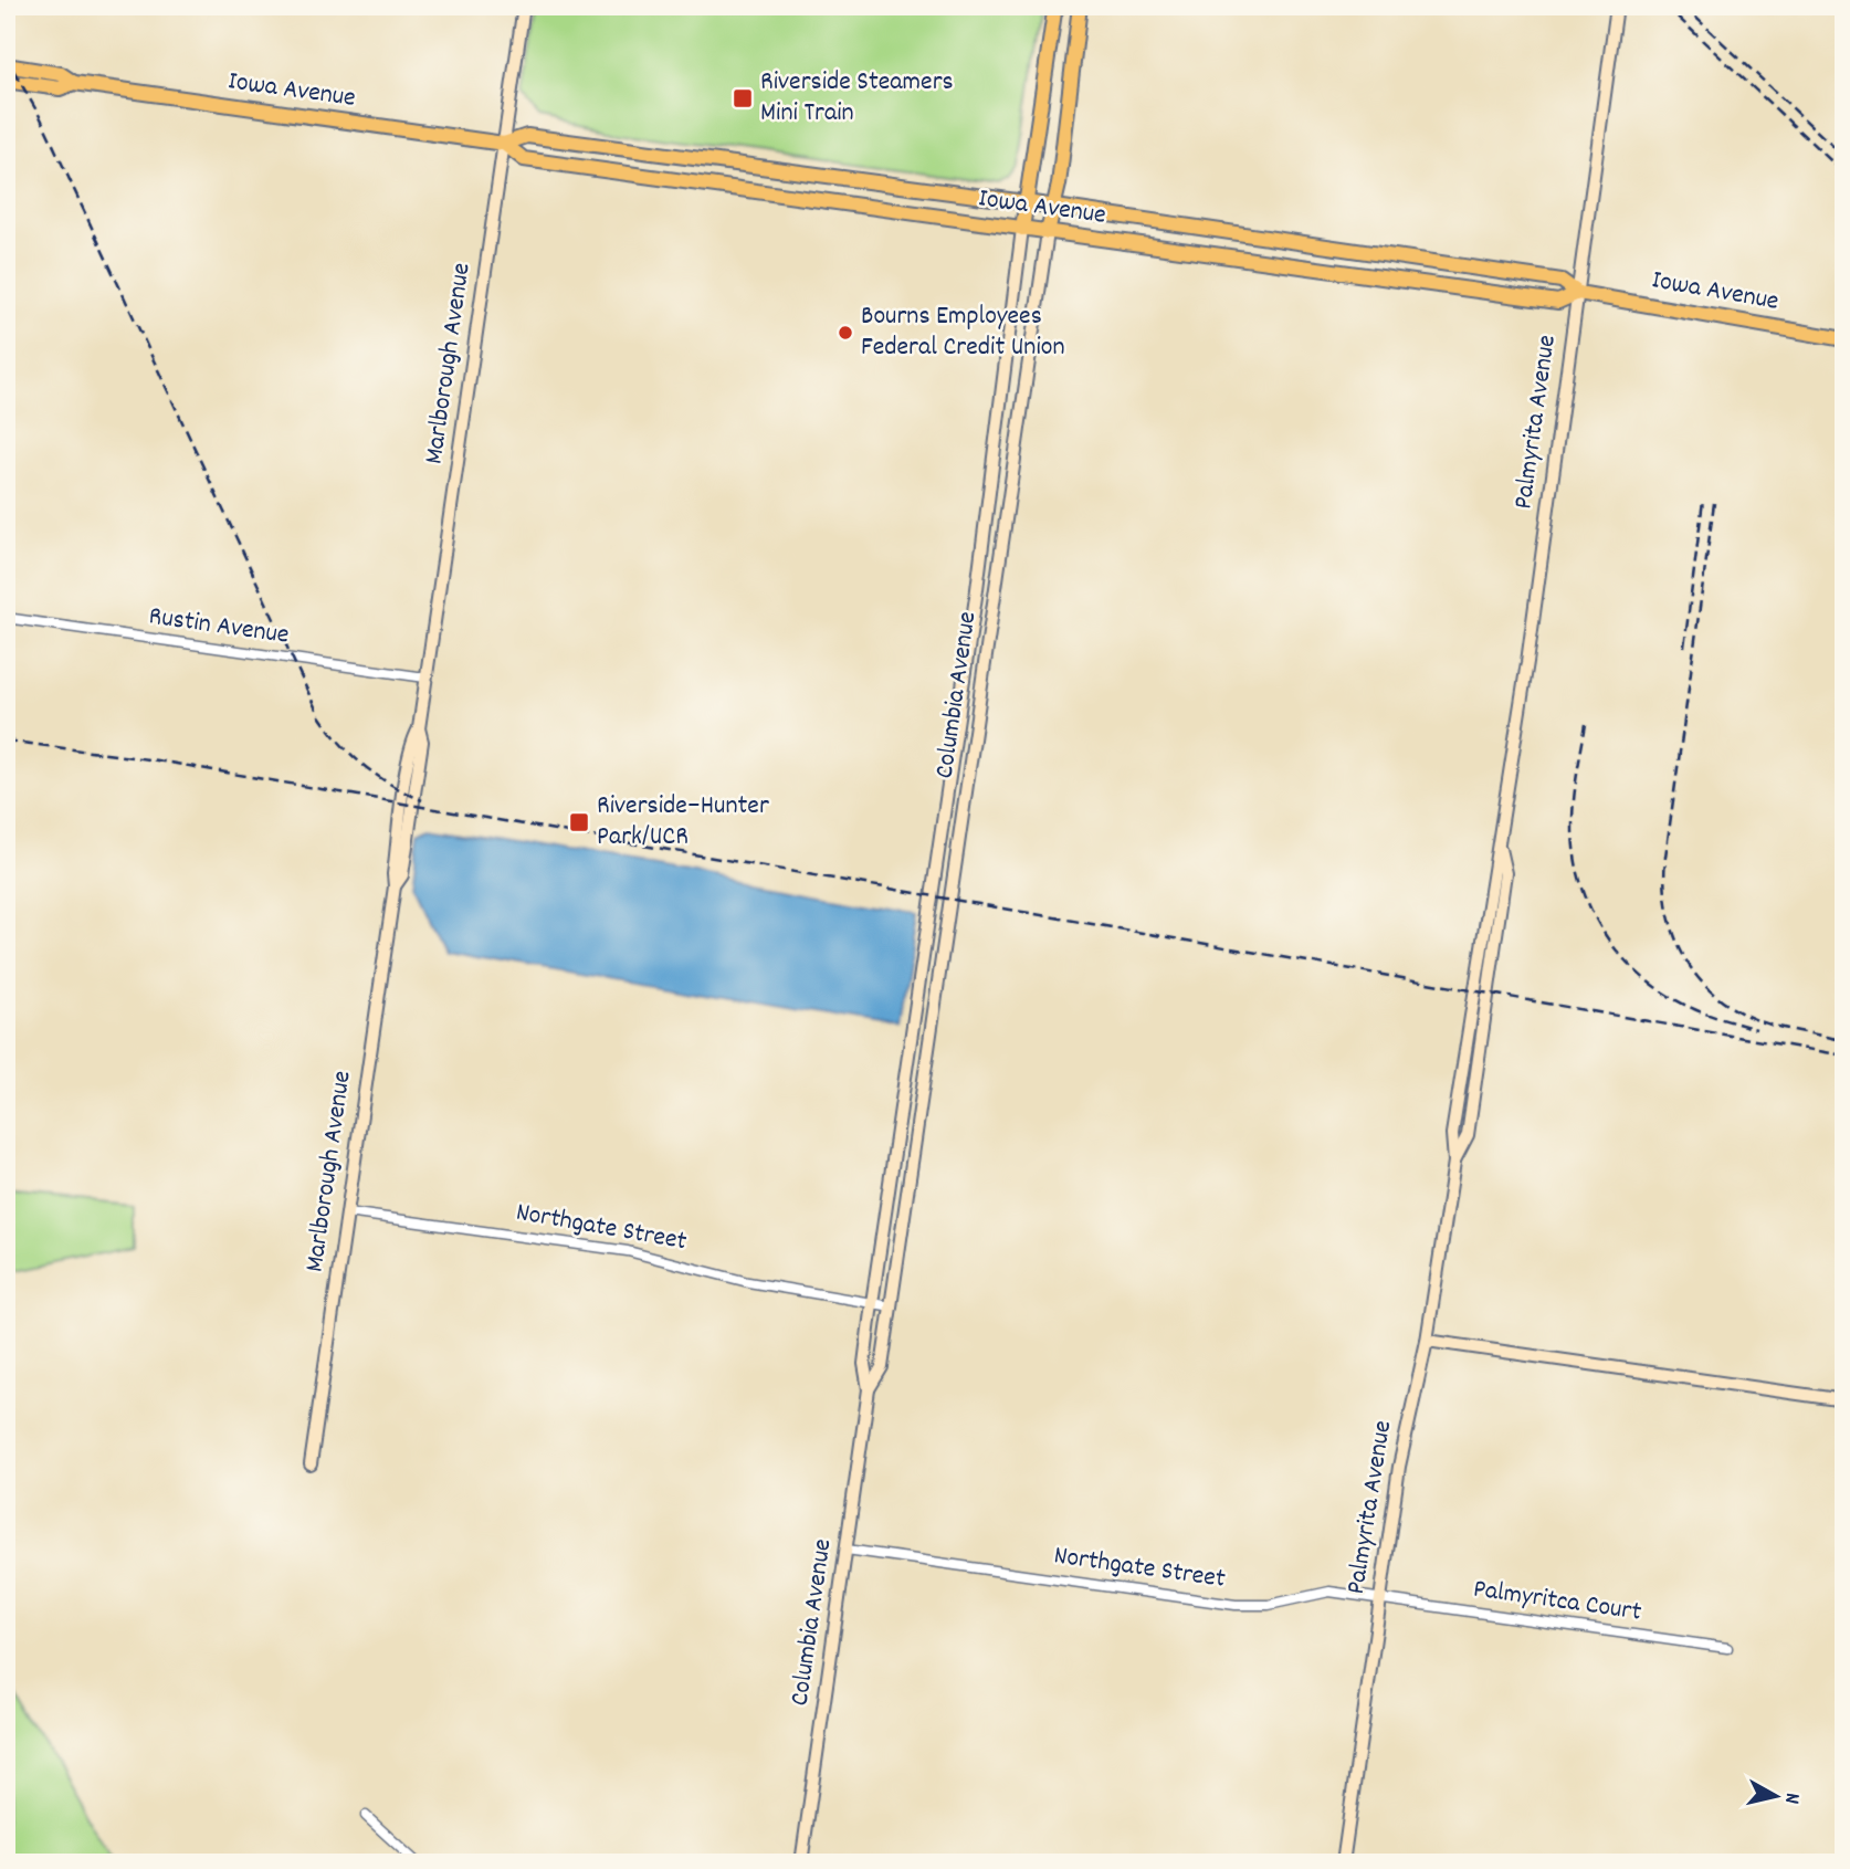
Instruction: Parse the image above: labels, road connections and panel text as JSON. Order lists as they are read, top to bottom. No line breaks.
{"streets":{"main road":["Iowa Avenue","Columbia Avenue"],"street":["Marlborough Avenue","Palmyrita Avenue","Rustin Avenue","Northgate Street","Palmyritca Court"]},"crossings":[["Iowa Avenue","Marlborough Avenue"],["Iowa Avenue","Palmyrita Avenue"],["Iowa Avenue","Columbia Avenue"],["Marlborough Avenue","Rustin Avenue"],["Marlborough Avenue","Northgate Street"],["Palmyrita Avenue","Northgate Street"],["Palmyrita Avenue","Palmyritca Court"],["Columbia Avenue","Northgate Street"],["Northgate Street","Palmyritca Court"]],"places":{"transit":["Riverside Steamers Mini Train","Riverside–Hunter Park/UCR"],"other":["Bourns Employees Federal Credit Union"]},"north":"right"}
